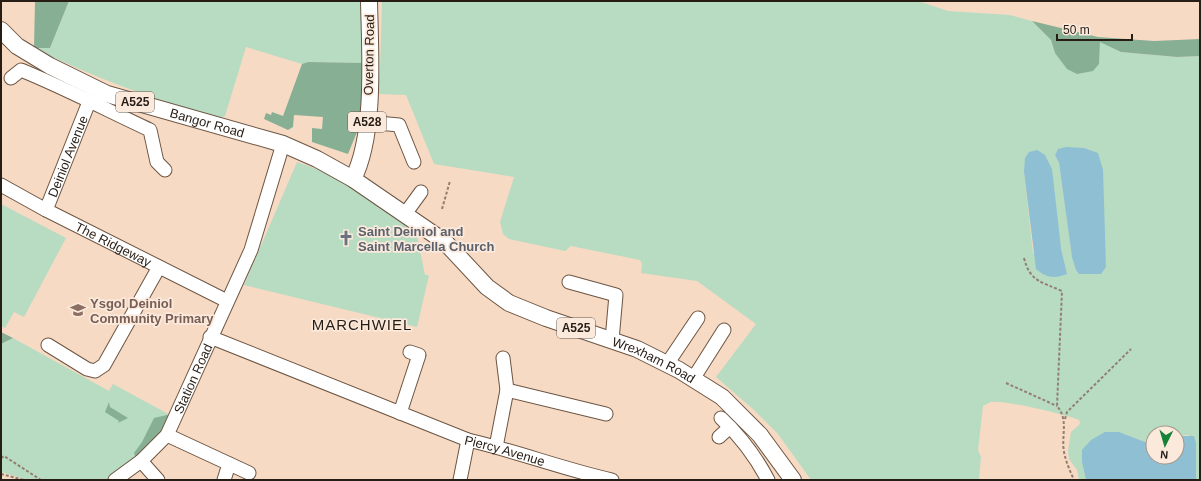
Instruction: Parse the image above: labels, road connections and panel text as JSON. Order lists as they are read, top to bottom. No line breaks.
{"streets":{"main road":["Overton Road","A525","Bangor Road","A528","Wrexham Road"],"street":["Deiniol Avenue","The Ridgeway","Station Road","Piercy Avenue"]},"crossings":[["Overton Road","Bangor Road"],["Overton Road","Wrexham Road"],["Bangor Road","Wrexham Road"],["Bangor Road","Station Road"],["Deiniol Avenue","The Ridgeway"],["The Ridgeway","Station Road"],["Station Road","Piercy Avenue"]],"districts":["MARCHWIEL"],"places":{"church":["Saint Deiniol and Saint Marcella Church"],"school or university":["Ysgol Deiniol Community Primary"]},"scale_bar":"50 m","north":"bottom"}
